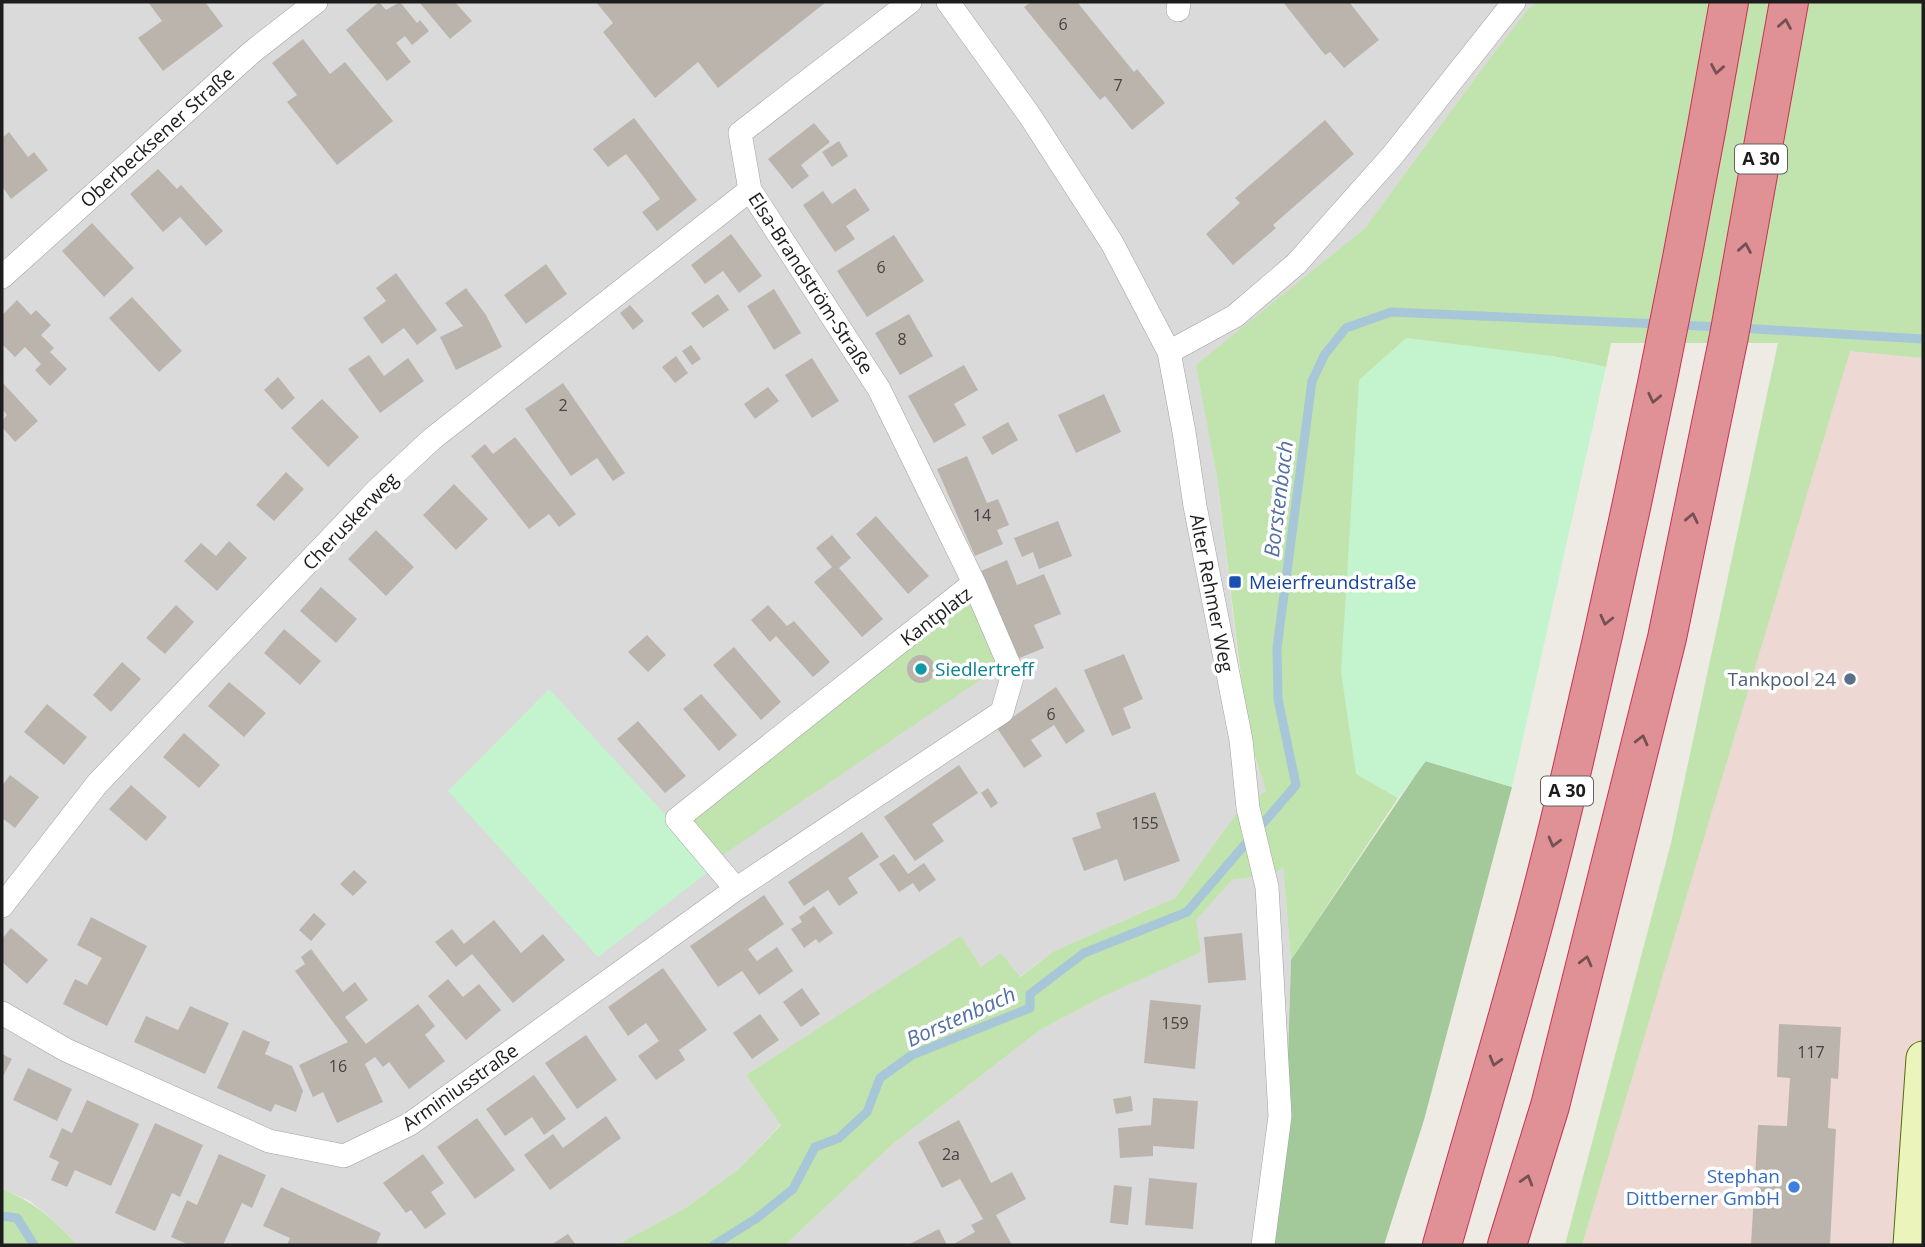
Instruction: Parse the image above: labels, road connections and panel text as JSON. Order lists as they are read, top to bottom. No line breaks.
{"streets":{"highway":["A 30"],"street":["Oberbecksener Straße","Elsa-Brandström-Straße","Cheruskerweg","Alter Rehmer Weg","Kantplatz","Arminiusstraße"]},"crossings":[["Elsa-Brandström-Straße","Cheruskerweg"],["Elsa-Brandström-Straße","Kantplatz"],["Kantplatz","Arminiusstraße"]],"water":["Borstenbach"],"places":{"transit":["Meierfreundstraße"],"other":["Siedlertreff","Tankpool 24","Stephan Dittberner GmbH"]},"house_numbers":["6","7","6","8","2","14","6","155","159","117","16","2a"]}
